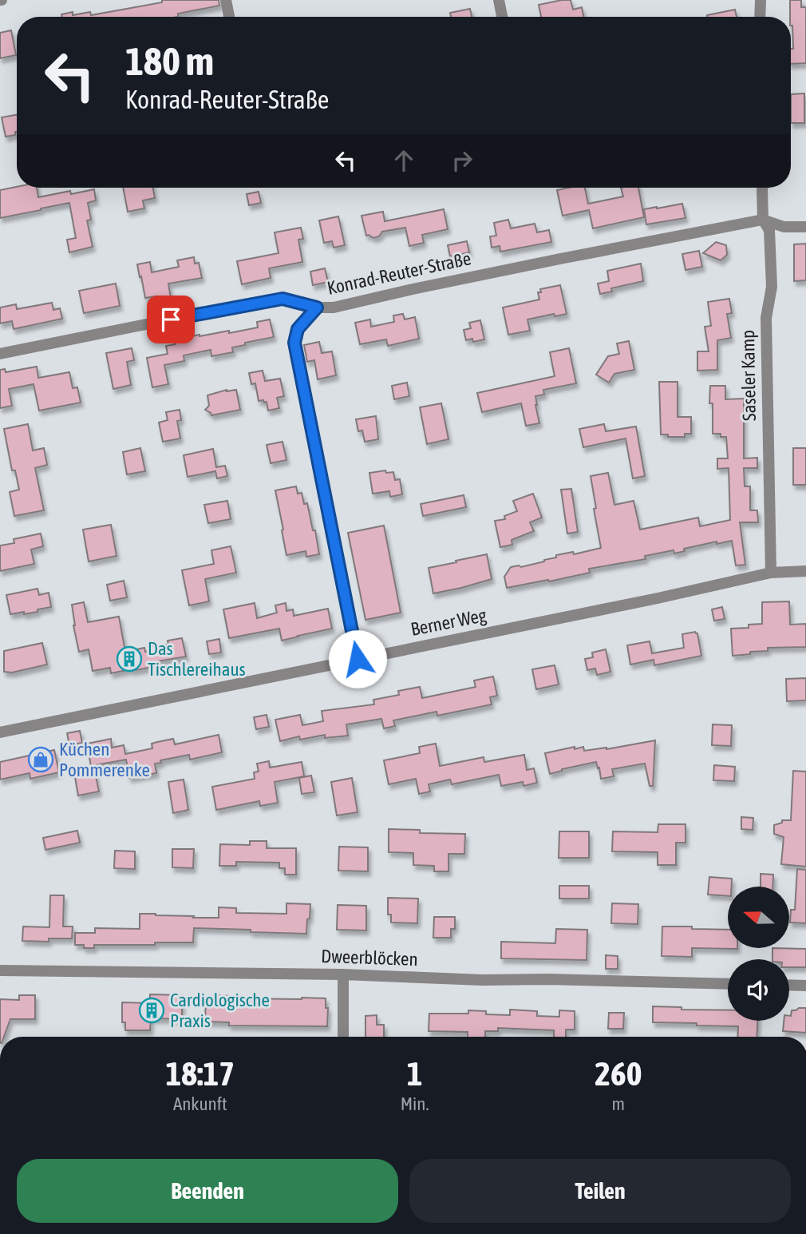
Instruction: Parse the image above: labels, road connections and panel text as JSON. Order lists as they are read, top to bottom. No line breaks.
{"streets":{"street":["Konrad-Reuter-Straße","Saseler Kamp","Berner Weg","Dweerblöcken"]},"crossings":[["Konrad-Reuter-Straße","Saseler Kamp"],["Saseler Kamp","Berner Weg"]],"places":{"building":["Das Tischlereihaus","Cardiologische Praxis"],"shop":["Küchen Pommerenke"]},"north":"left","page":{"turn":["180 m","Konrad-Reuter-Straße"],"eta":["18:17","Ankunft","1","Min.","260","m"],"buttons":["Beenden","Teilen"]}}
